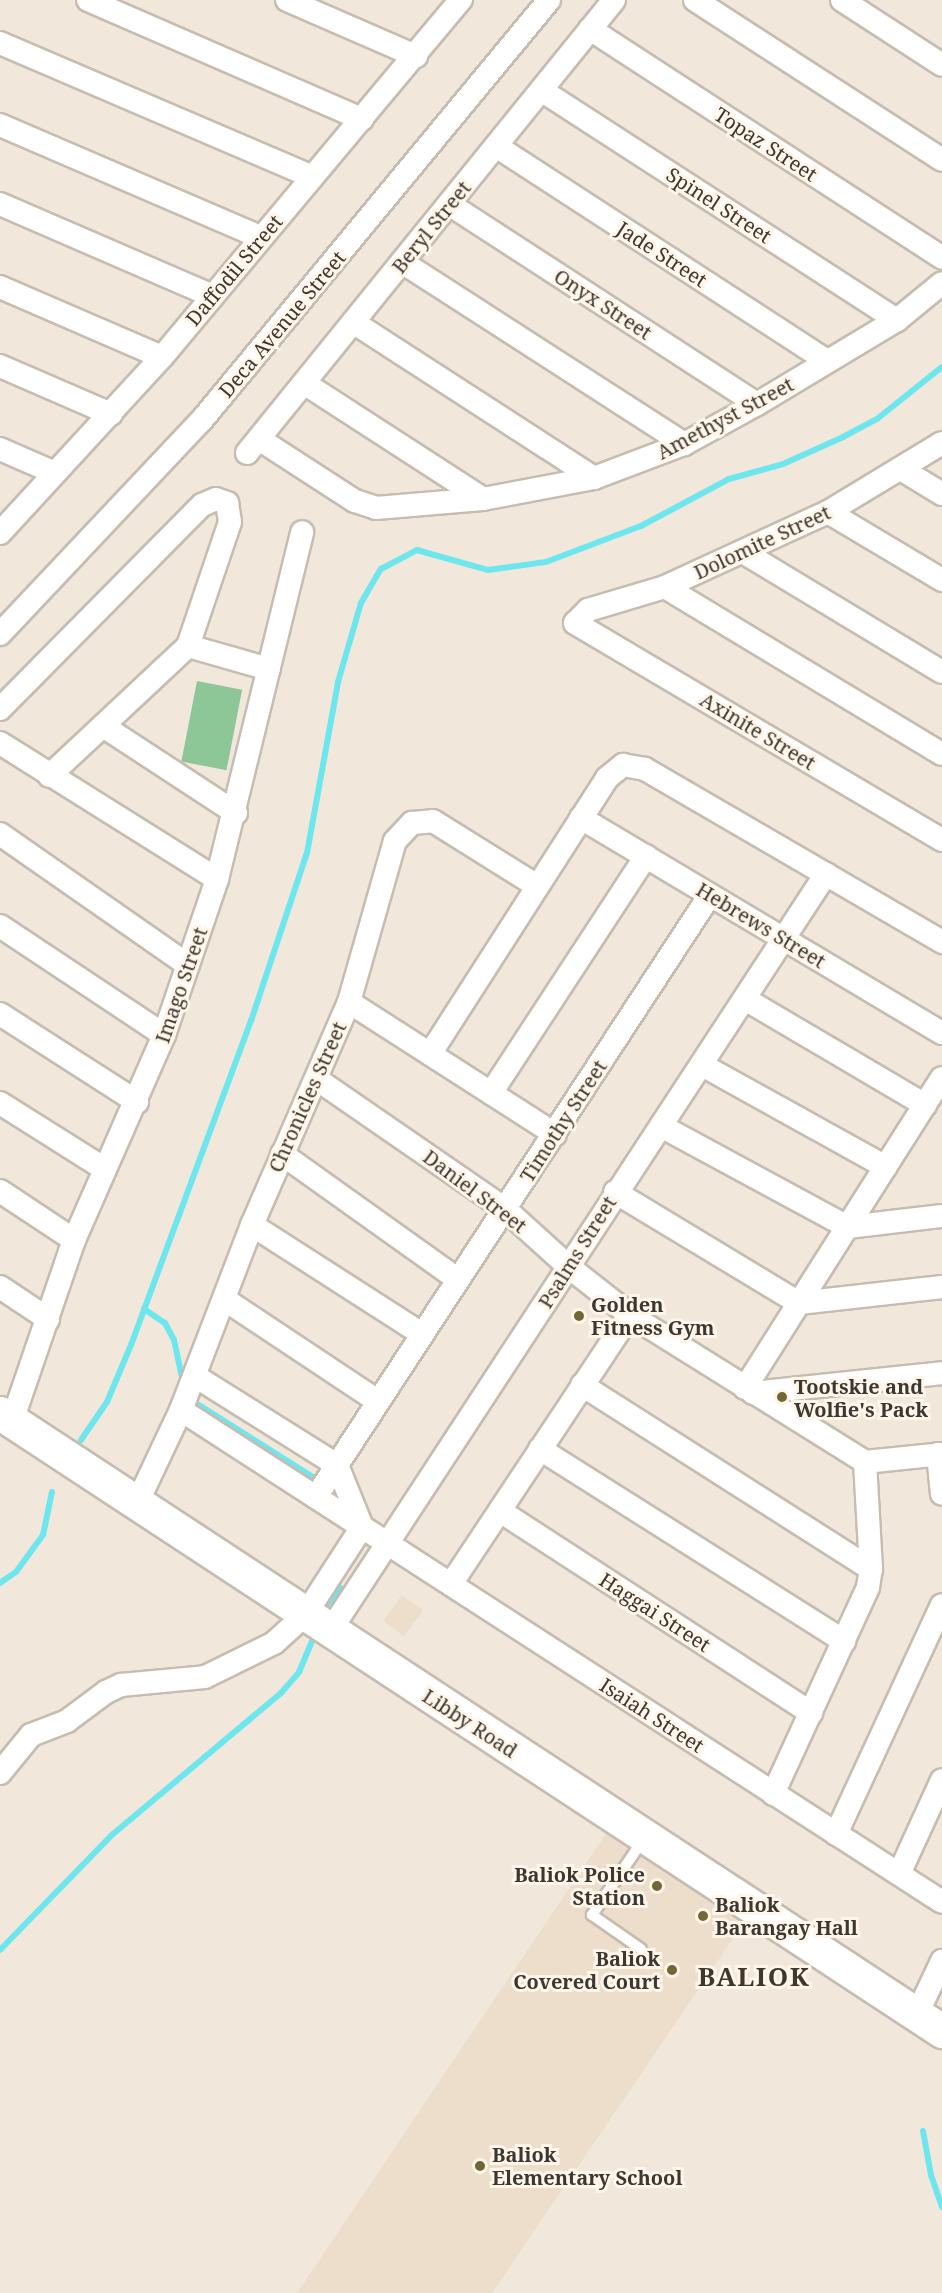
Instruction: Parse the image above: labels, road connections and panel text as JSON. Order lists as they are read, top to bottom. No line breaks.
{"streets":{"main road":["Libby Road"],"street":["Topaz Street","Spinel Street","Beryl Street","Jade Street","Daffodil Street","Onyx Street","Deca Avenue Street","Amethyst Street","Dolomite Street","Axinite Street","Hebrews Street","Imago Street","Chronicles Street","Timothy Street","Daniel Street","Psalms Street","Haggai Street","Isaiah Street"]},"crossings":[["Topaz Street","Beryl Street"],["Spinel Street","Beryl Street"],["Spinel Street","Amethyst Street"],["Beryl Street","Jade Street"],["Beryl Street","Onyx Street"],["Beryl Street","Amethyst Street"],["Jade Street","Amethyst Street"],["Onyx Street","Amethyst Street"],["Dolomite Street","Axinite Street"],["Hebrews Street","Timothy Street"],["Hebrews Street","Psalms Street"],["Imago Street","Libby Road"],["Chronicles Street","Daniel Street"],["Chronicles Street","Isaiah Street"],["Chronicles Street","Libby Road"],["Timothy Street","Daniel Street"],["Timothy Street","Isaiah Street"],["Daniel Street","Psalms Street"],["Psalms Street","Isaiah Street"],["Psalms Street","Libby Road"]],"districts":["BALIOK"],"places":["Golden Fitness Gym","Tootskie and Wolfie's Pack","Baliok Police Station","Baliok Barangay Hall","Baliok Covered Court","Baliok Elementary School"]}
